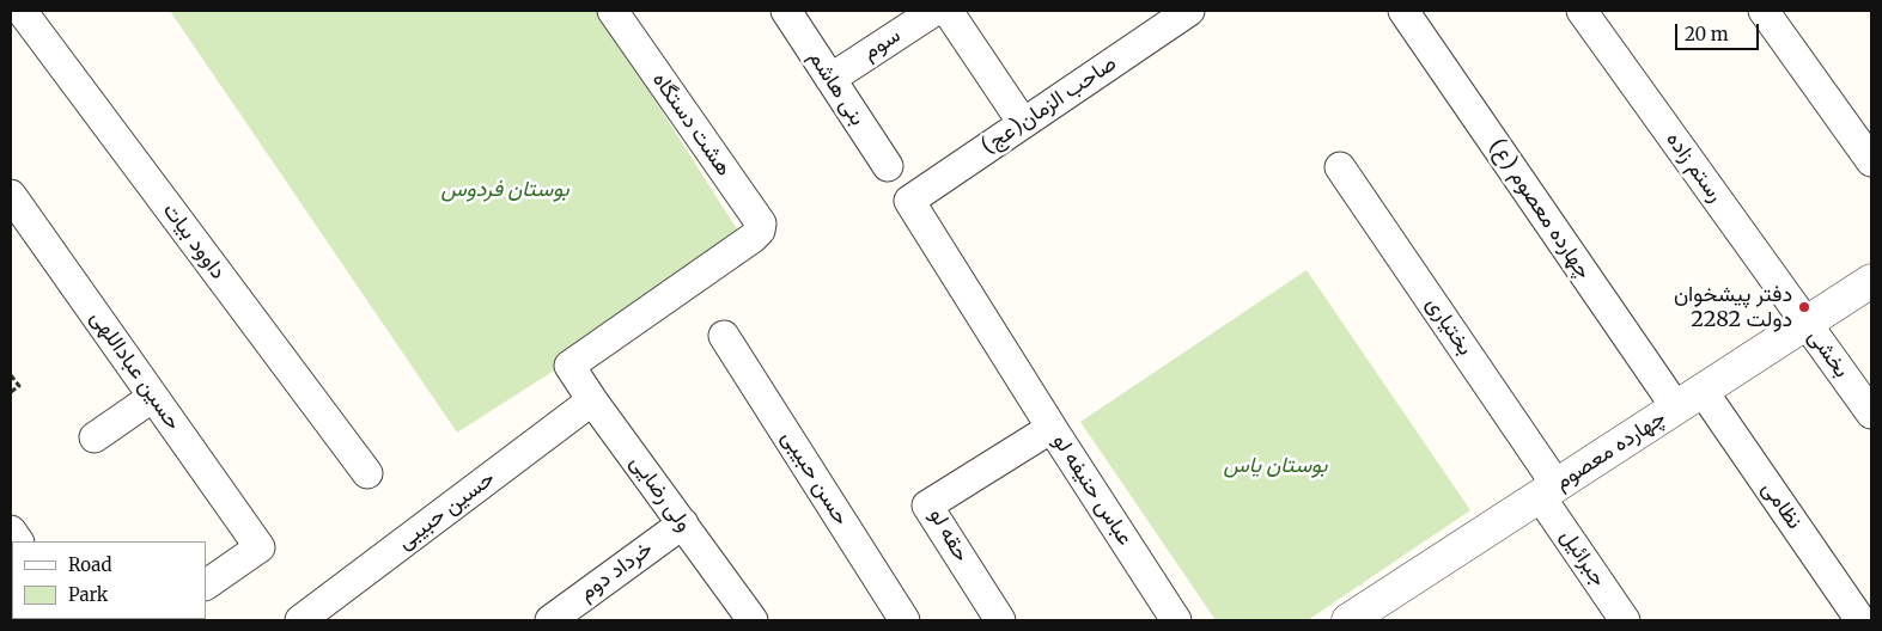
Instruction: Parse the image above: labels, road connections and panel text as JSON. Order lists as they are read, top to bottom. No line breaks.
{"streets":{"street":["سوم","بنی هاشم","صاحب الزمان(عج)","هشت دستگاه","رستم زاده","چهارده معصوم (ع)","داوود بیات","بختیاری","بخشی","حسین عباداللهی","چهارده معصوم","حسن حبیبی","عباس حنیفه لو","ولی رضایی","نظامی","حسین حبیبی","حقه لو","جبرائیل","خرداد دوم"]},"crossings":[["سوم","بنی هاشم"],["صاحب الزمان(عج)","عباس حنیفه لو"],["هشت دستگاه","ولی رضایی"],["رستم زاده","بخشی"],["رستم زاده","چهارده معصوم"],["چهارده معصوم (ع)","چهارده معصوم"],["چهارده معصوم (ع)","نظامی"],["بختیاری","چهارده معصوم"],["بختیاری","جبرائیل"],["بخشی","چهارده معصوم"],["چهارده معصوم","نظامی"],["چهارده معصوم","جبرائیل"],["عباس حنیفه لو","حقه لو"],["ولی رضایی","حسین حبیبی"],["ولی رضایی","خرداد دوم"]],"parks":["بوستان فردوس","بوستان یاس"],"places":["دفتر پیشخوان دولت 2282"],"legend":["Road","Park"],"scale_bar":"20 m"}
